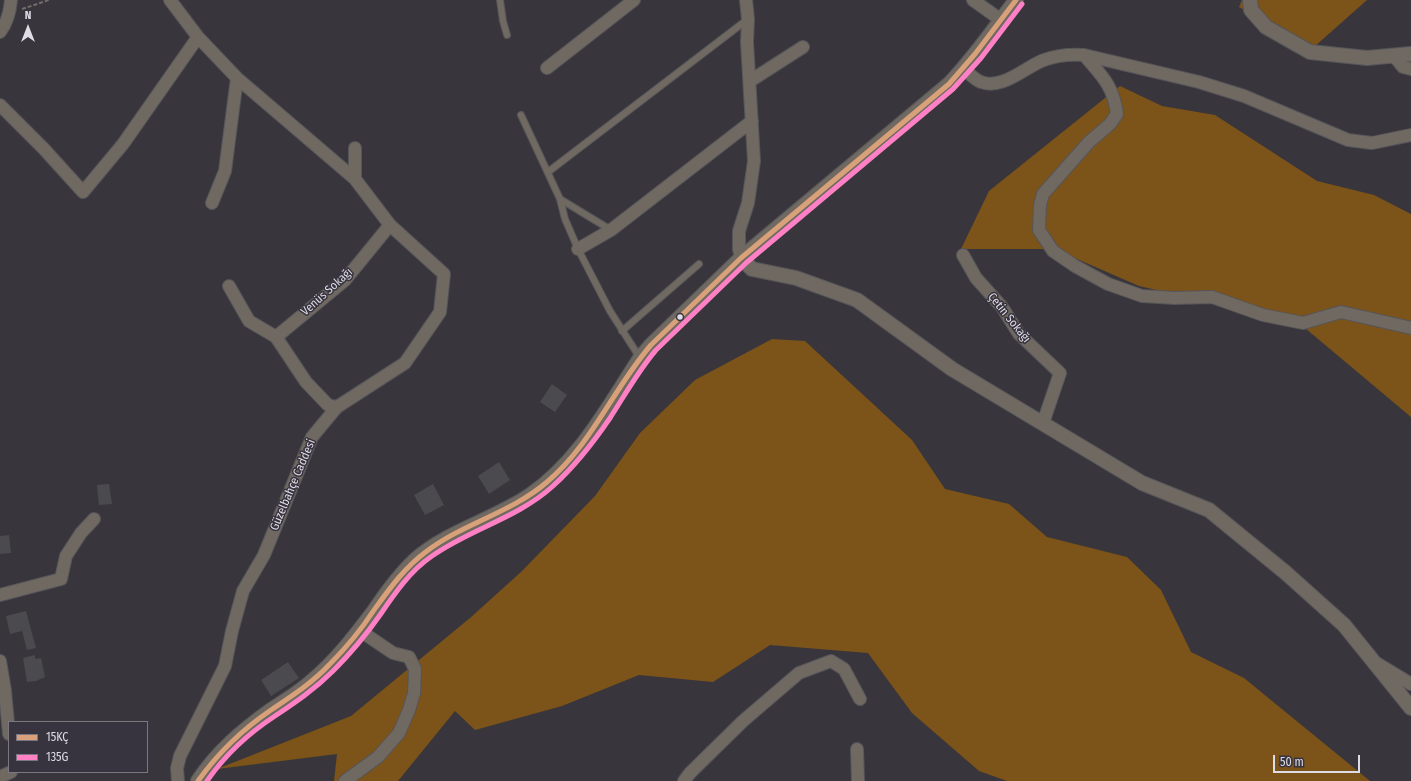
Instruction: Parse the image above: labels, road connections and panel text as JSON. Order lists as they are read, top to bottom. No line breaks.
{"streets":{"street":["Venüs Sokağı","Çetin Sokağı","Güzelbahçe Caddesi"]},"crossings":[["Venüs Sokağı","Güzelbahçe Caddesi"]],"lines":["transit line 15KÇ","transit line 135G"],"legend":["15KÇ","135G"],"scale_bar":"50 m","north":"top"}
